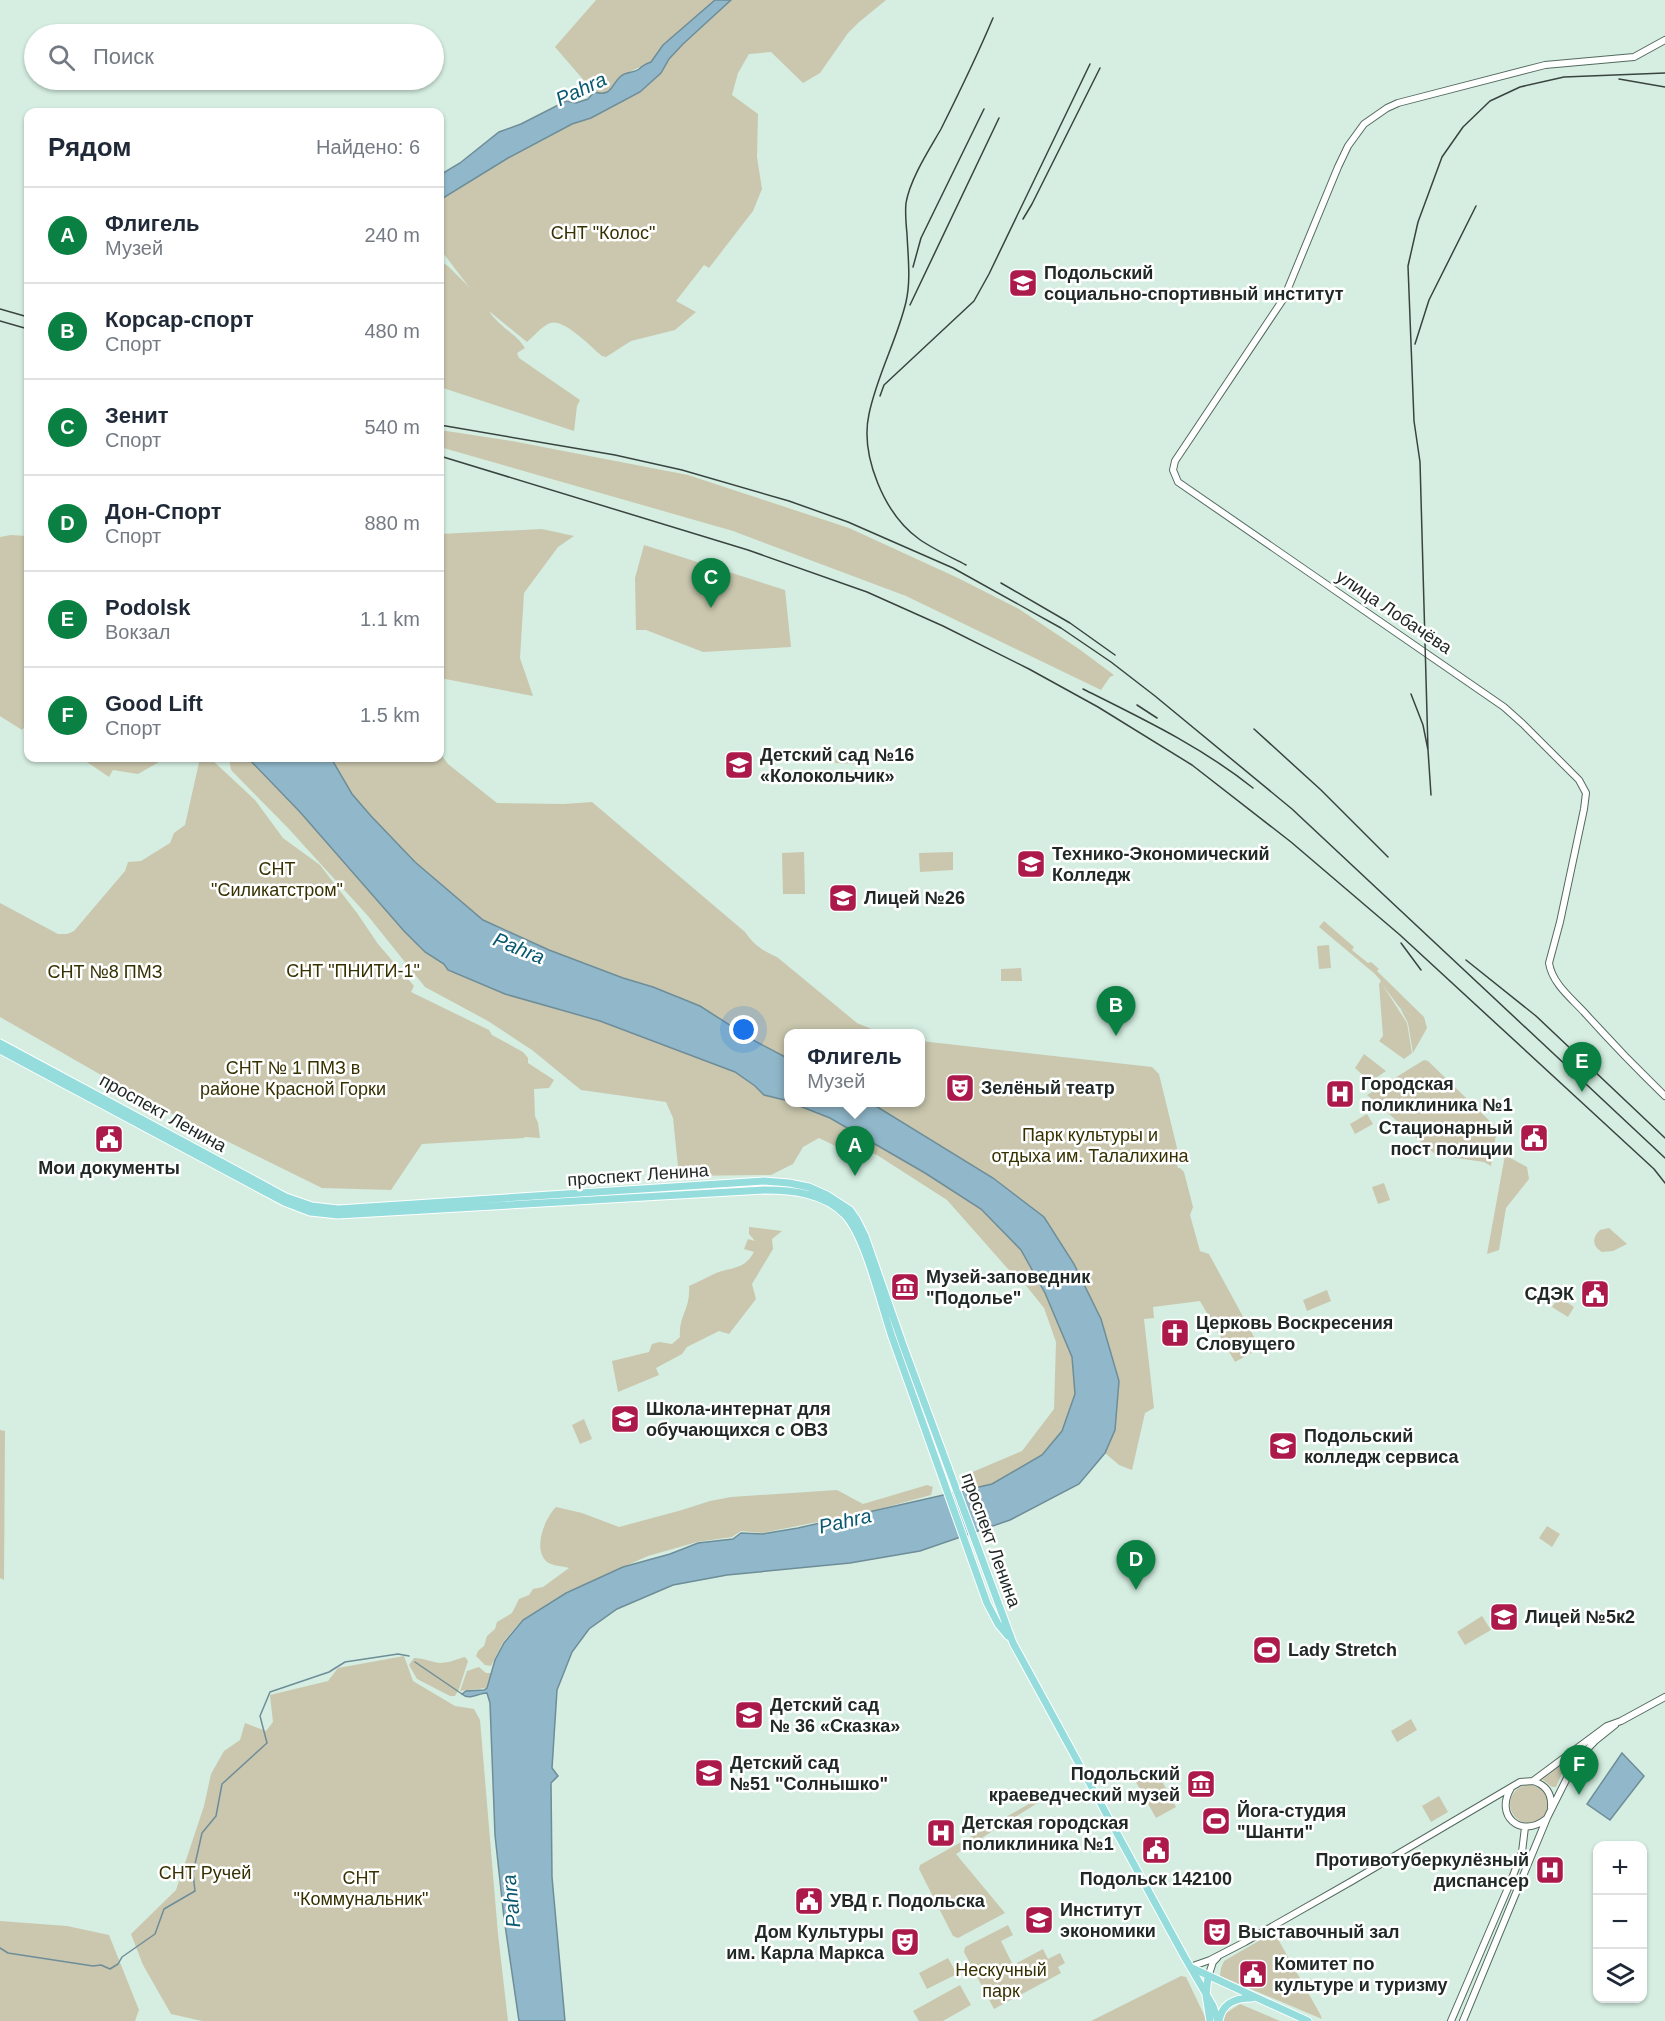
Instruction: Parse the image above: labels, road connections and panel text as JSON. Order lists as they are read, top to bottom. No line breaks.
{"streets":{"main road":["улица Лобачёва","проспект Ленина"]},"water":["Pahra"],"parks":["СНТ \"Колос\"","СНТ \"Силикатстром\"","СНТ \"ПНИТИ-1\"","СНТ №8 ПМЗ","СНТ № 1 ПМЗ в районе Красной Горки","Парк культуры и отдыха им. Талалихина","СНТ Ручей","СНТ \"Коммунальник\"","Нескучный парк"],"places":{"school or university":["Подольский социально-спортивный институт","Детский сад №16 «Колокольчик»","Технико-Экономический Колледж","Лицей №26","Школа-интернат для обучающихся с ОВЗ","Подольский колледж сервиса","Лицей №5к2","Детский сад № 36 «Сказка»","Детский сад №51 \"Солнышко\"","Институт экономики"],"theatre":["Зелёный театр","Выставочный зал","Дом Культуры им. Карла Маркса"],"hospital":["Городская поликлиника №1","Детская городская поликлиника №1","Противотуберкулёзный диспансер"],"public building":["Стационарный пост полиции","Мои документы","СДЭК","Подольск 142100","УВД г. Подольска","Комитет по культуре и туризму"],"museum":["Музей-заповедник \"Подолье\"","Подольский краеведческий музей"],"church":["Церковь Воскресения Словущего"],"sports":["Lady Stretch","Йога-студия \"Шанти\""]},"page":{"search":"Поиск","heading":["Рядом","Найдено: 6"],"list":[{"mark":"A","name":"Флигель","note":"Музей","value":"240 m"},{"mark":"B","name":"Корсар-спорт","note":"Спорт","value":"480 m"},{"mark":"C","name":"Зенит","note":"Спорт","value":"540 m"},{"mark":"D","name":"Дон-Спорт","note":"Спорт","value":"880 m"},{"mark":"E","name":"Podolsk","note":"Вокзал","value":"1.1 km"},{"mark":"F","name":"Good Lift","note":"Спорт","value":"1.5 km"}],"pins":["C","B","E","A","D","F"],"popup":["Флигель","Музей"],"map_buttons":["+","−"]}}
